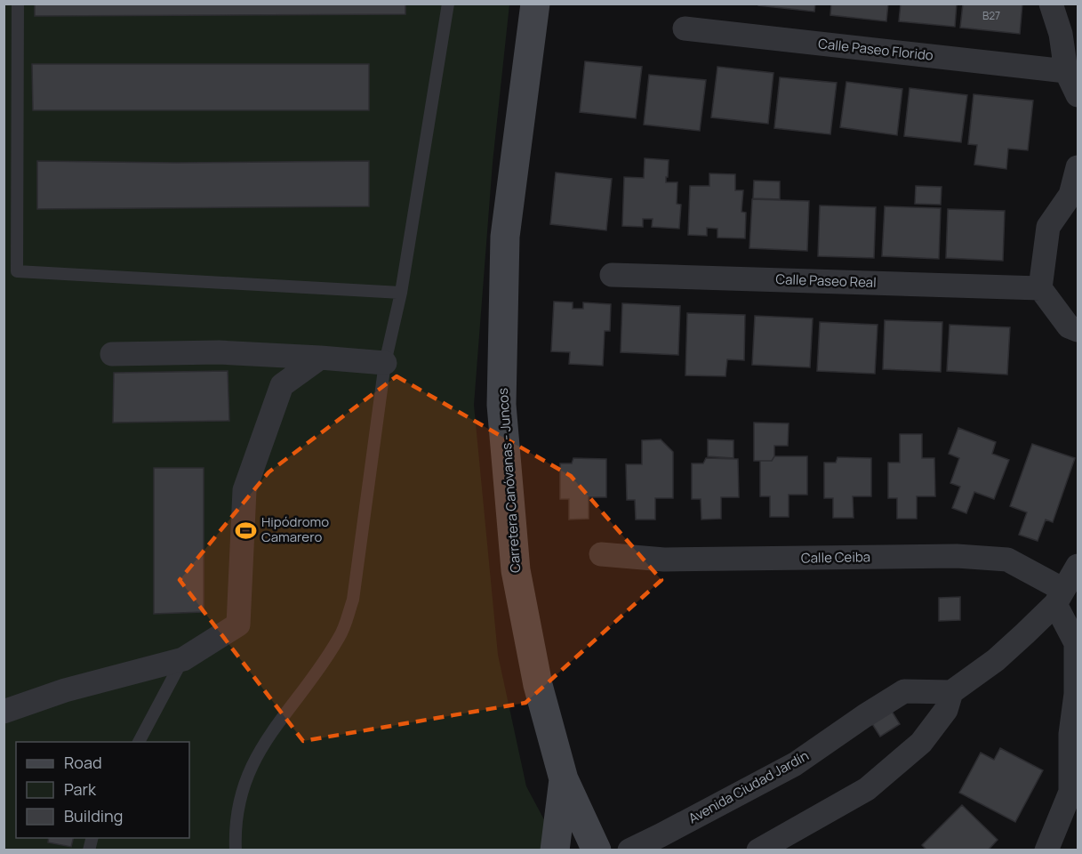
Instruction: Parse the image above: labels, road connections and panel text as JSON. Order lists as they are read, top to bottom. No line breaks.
{"streets":{"main road":["Carretera Canóvanas - Juncos"],"street":["Calle Paseo Florido","Calle Paseo Real","Calle Ceiba","Avenida Ciudad Jardín"]},"places":{"sports":["Hipódromo Camarero"]},"house_numbers":["B27"],"legend":["Road","Park","Building"]}
